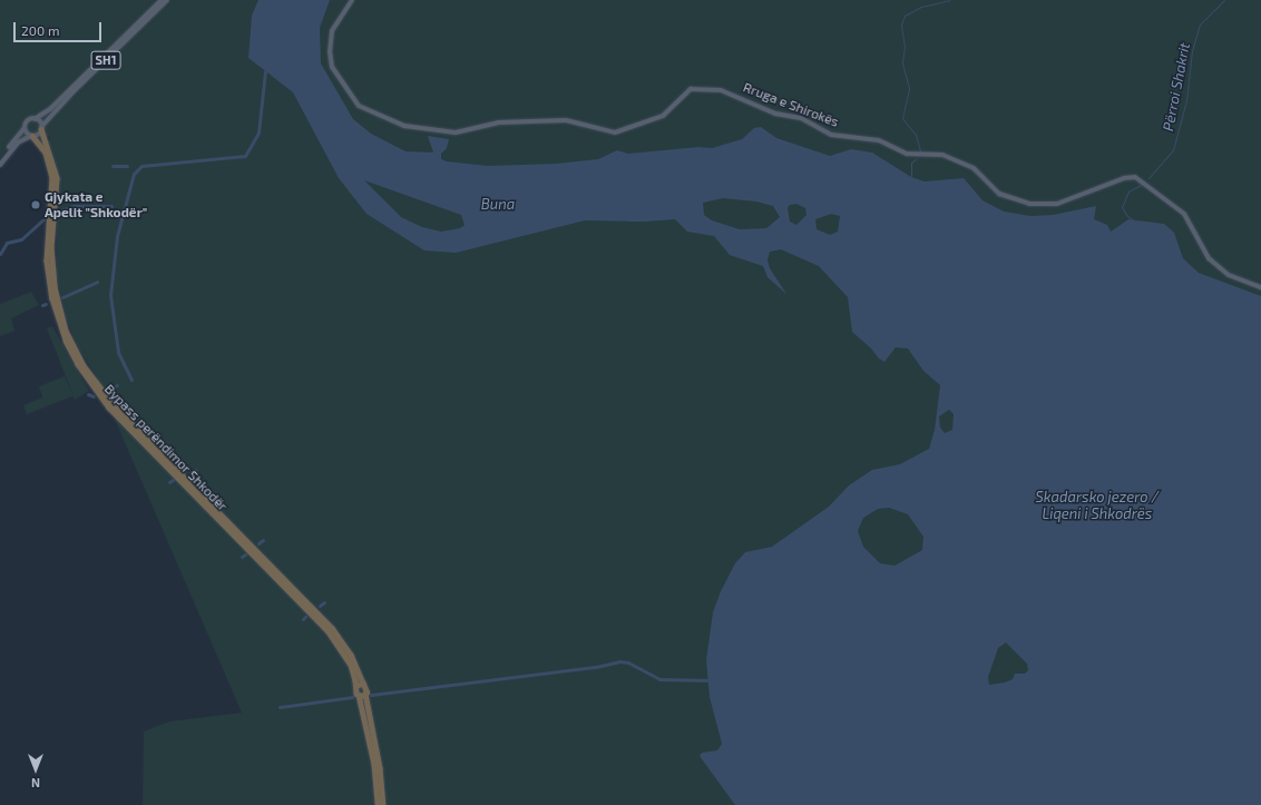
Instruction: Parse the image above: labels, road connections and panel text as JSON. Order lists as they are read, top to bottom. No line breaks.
{"streets":{"highway":["Bypass perëndimor Shkodër"],"main road":["SH1","Rruga e Shirokës"]},"crossings":[["SH1","Bypass perëndimor Shkodër"]],"water":["Përroi Shakrit","Buna","Skadarsko jezero / Liqeni i Shkodrës"],"places":["Gjykata e Apelit \"Shkodër\""],"scale_bar":"200 m","north":"bottom"}
